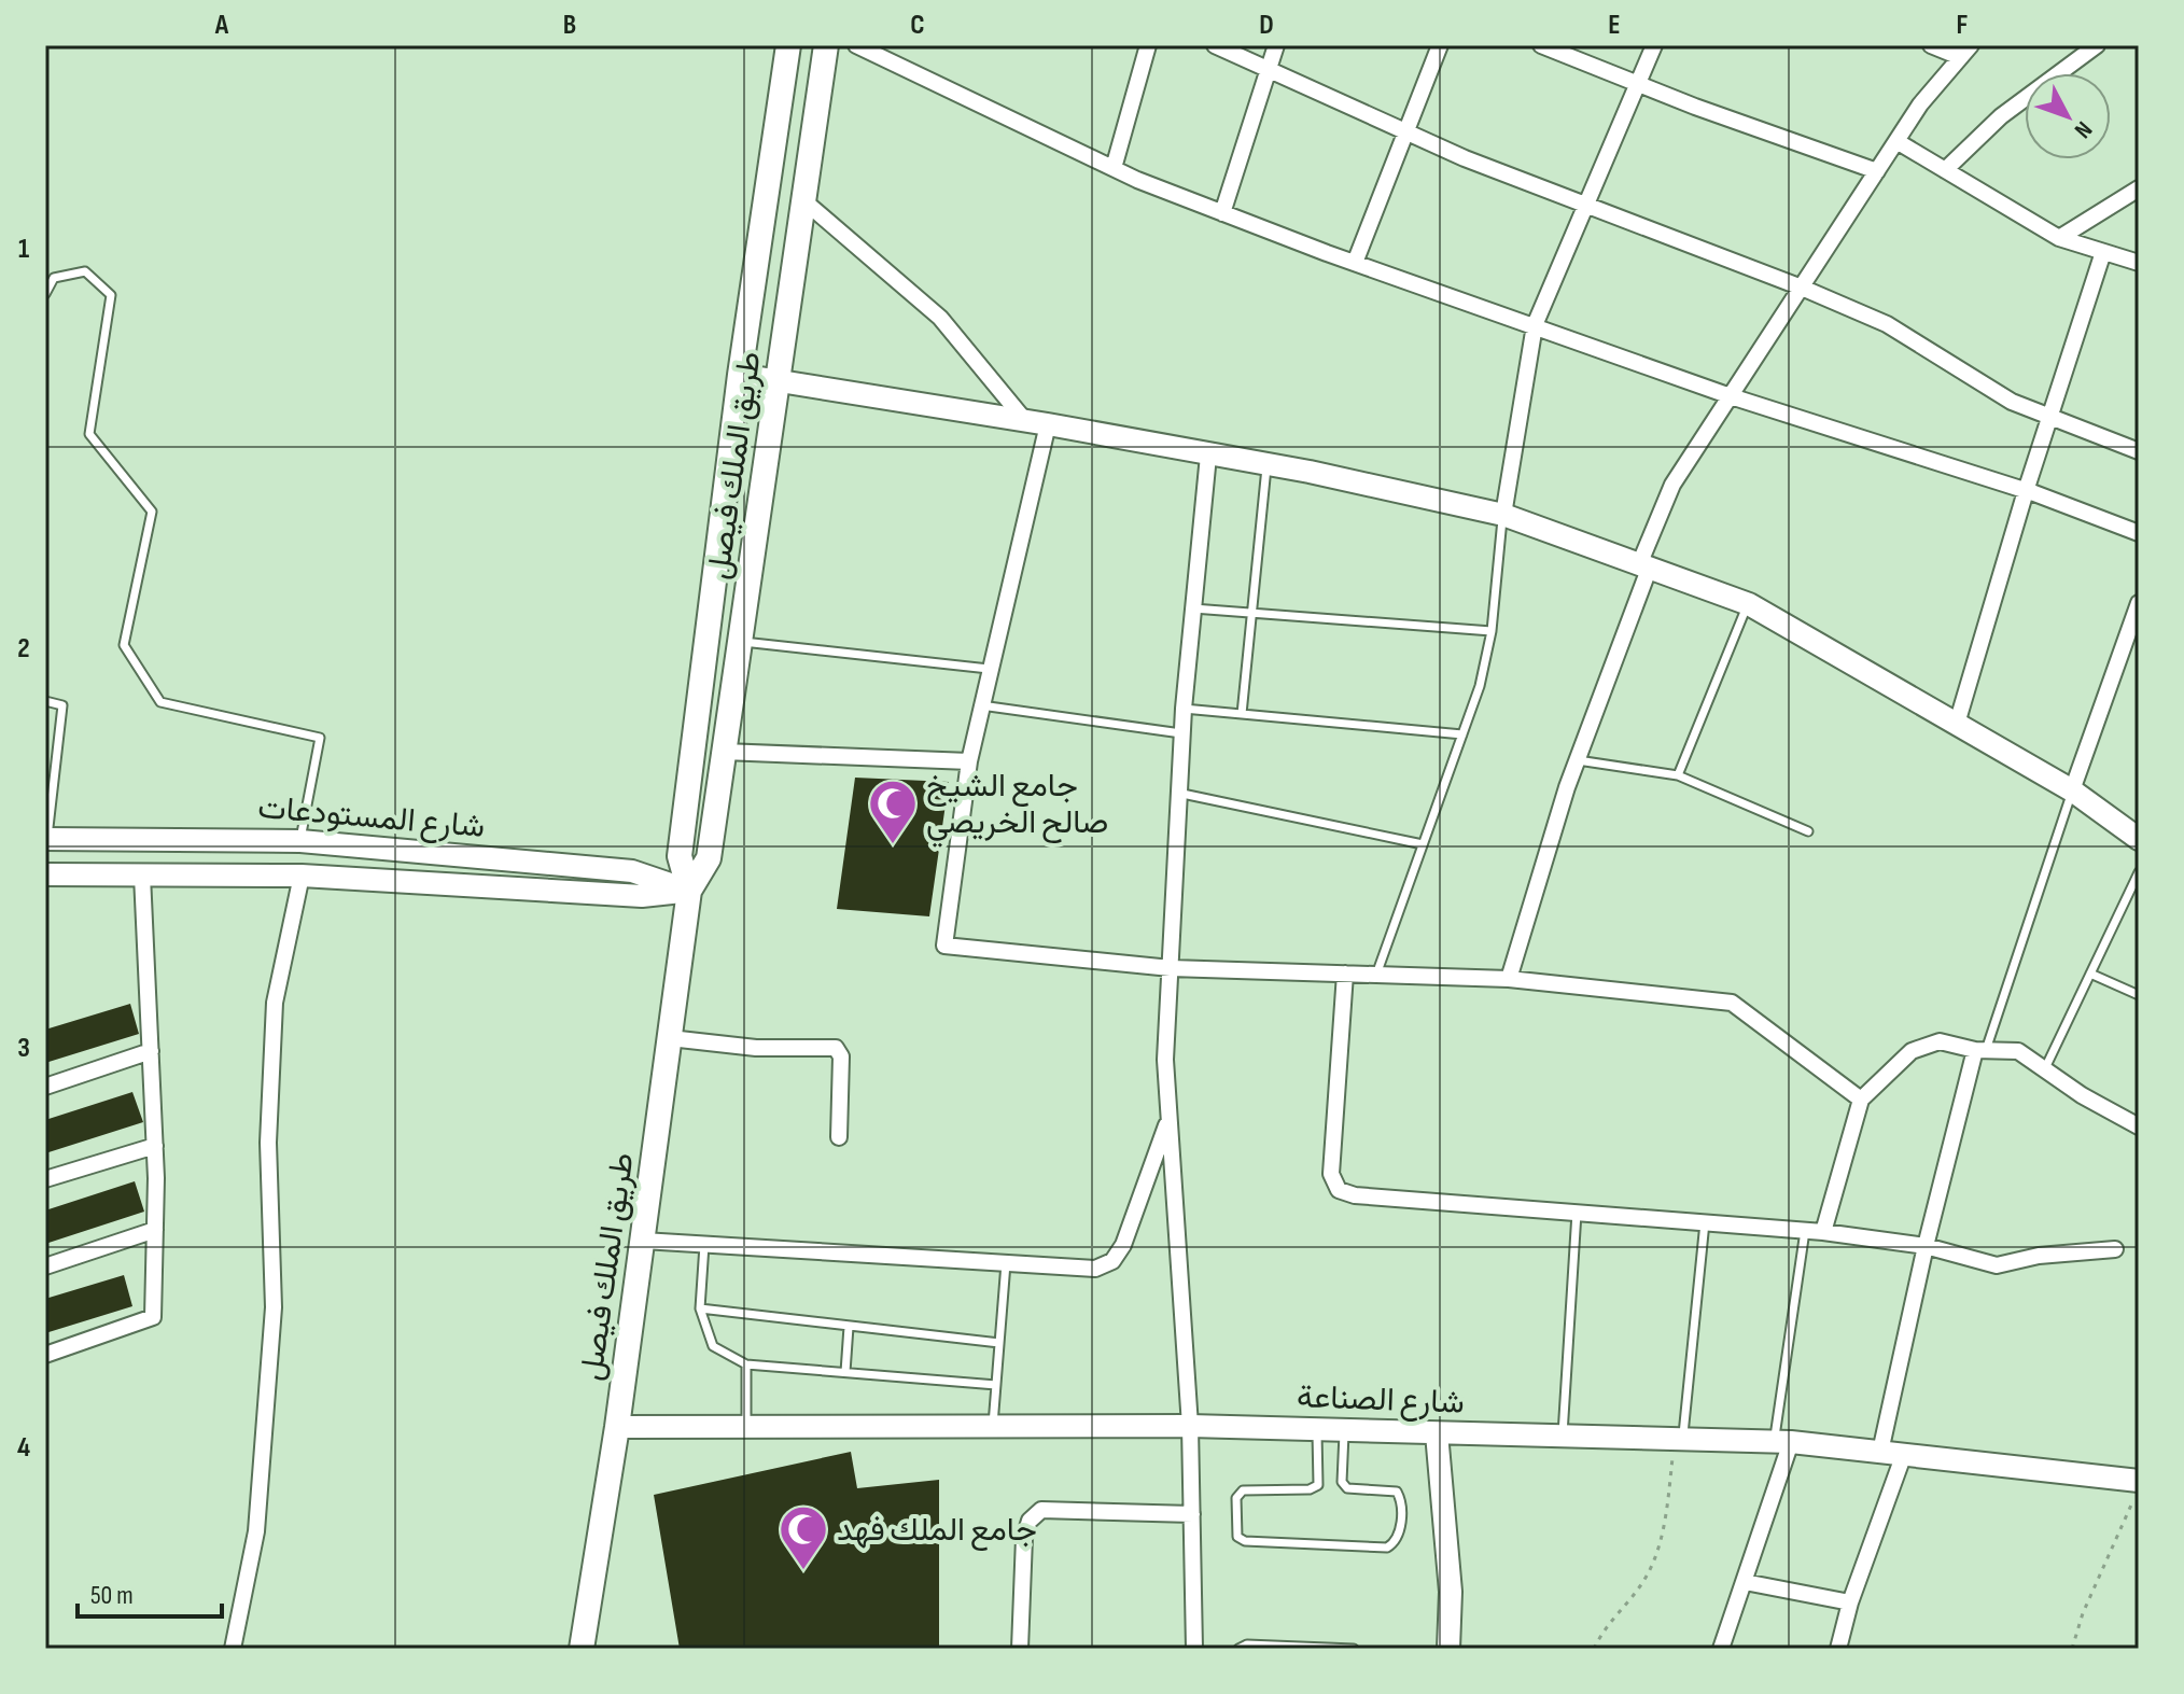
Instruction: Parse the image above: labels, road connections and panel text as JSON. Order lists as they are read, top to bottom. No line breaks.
{"streets":{"main road":["طريق الملك فيصل"],"street":["شارع المستودعات","شارع الصناعة"]},"crossings":[["طريق الملك فيصل","شارع المستودعات"],["طريق الملك فيصل","شارع الصناعة"]],"places":{"mosque":["جامع الشيخ صالح الخريصي","جامع الملك فهد"]},"scale_bar":"50 m","north":"bottom right","grid":{"columns":["A","B","C","D","E","F"],"rows":["1","2","3","4"]}}
